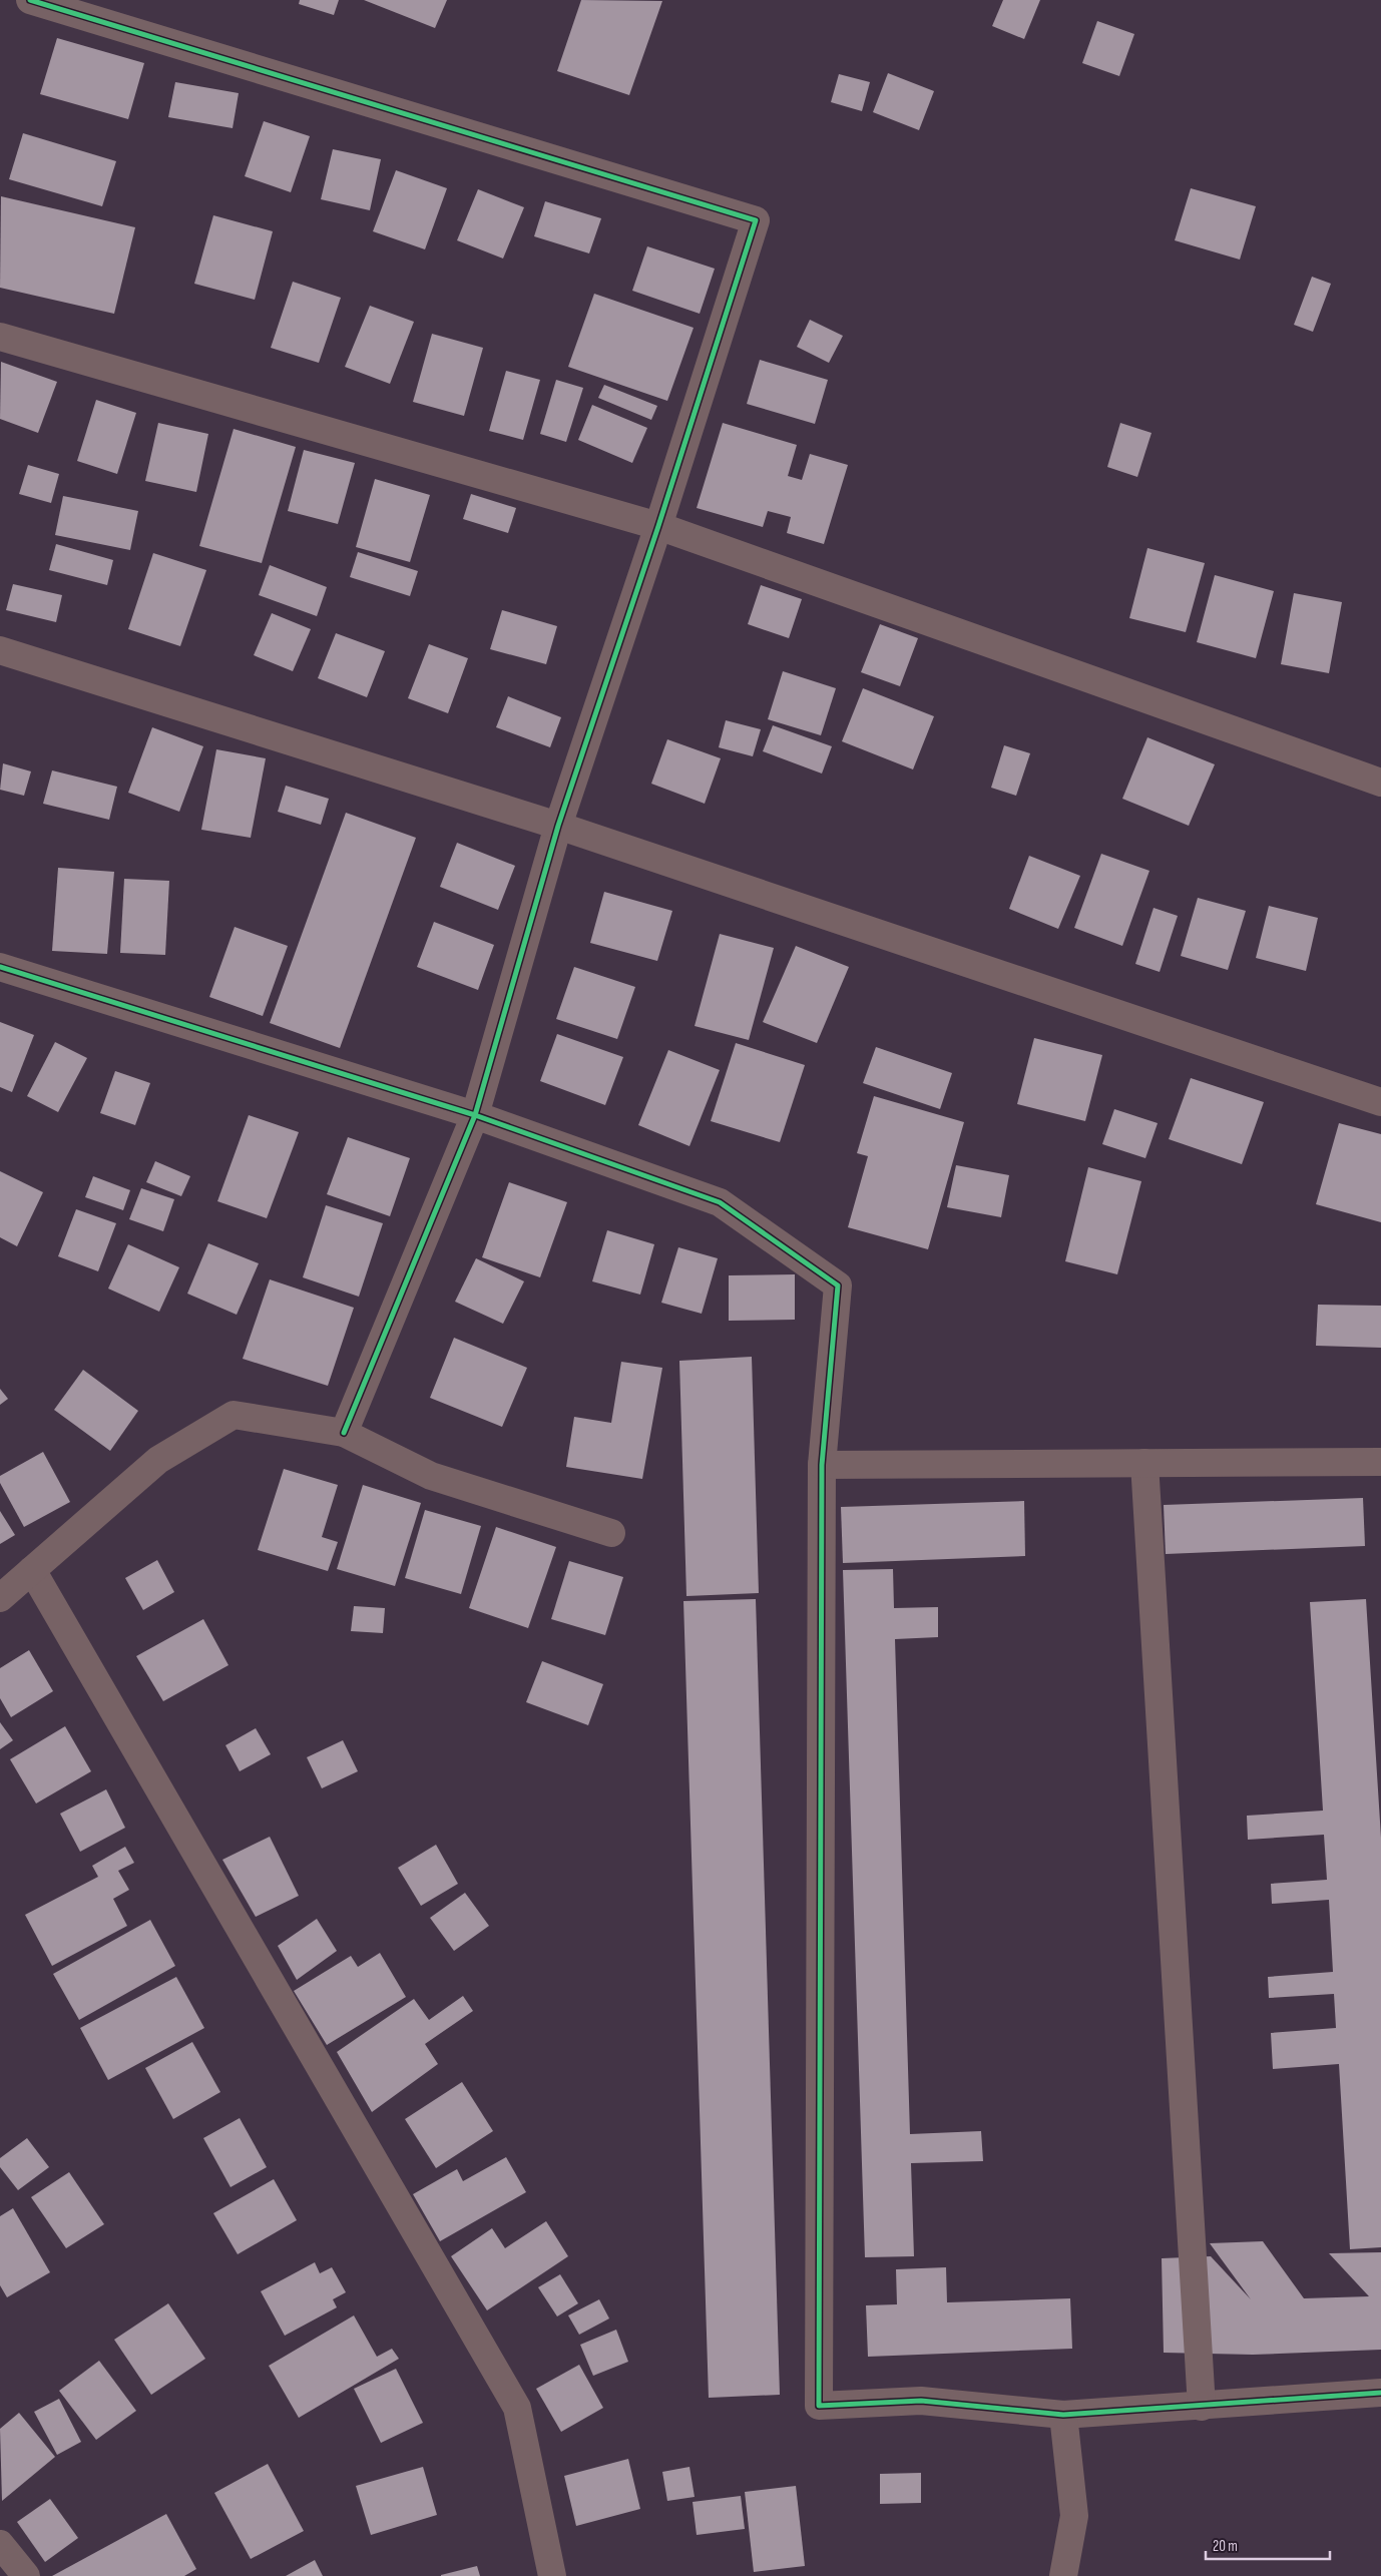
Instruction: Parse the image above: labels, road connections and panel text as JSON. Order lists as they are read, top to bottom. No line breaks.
{"scale_bar":"20 m"}
